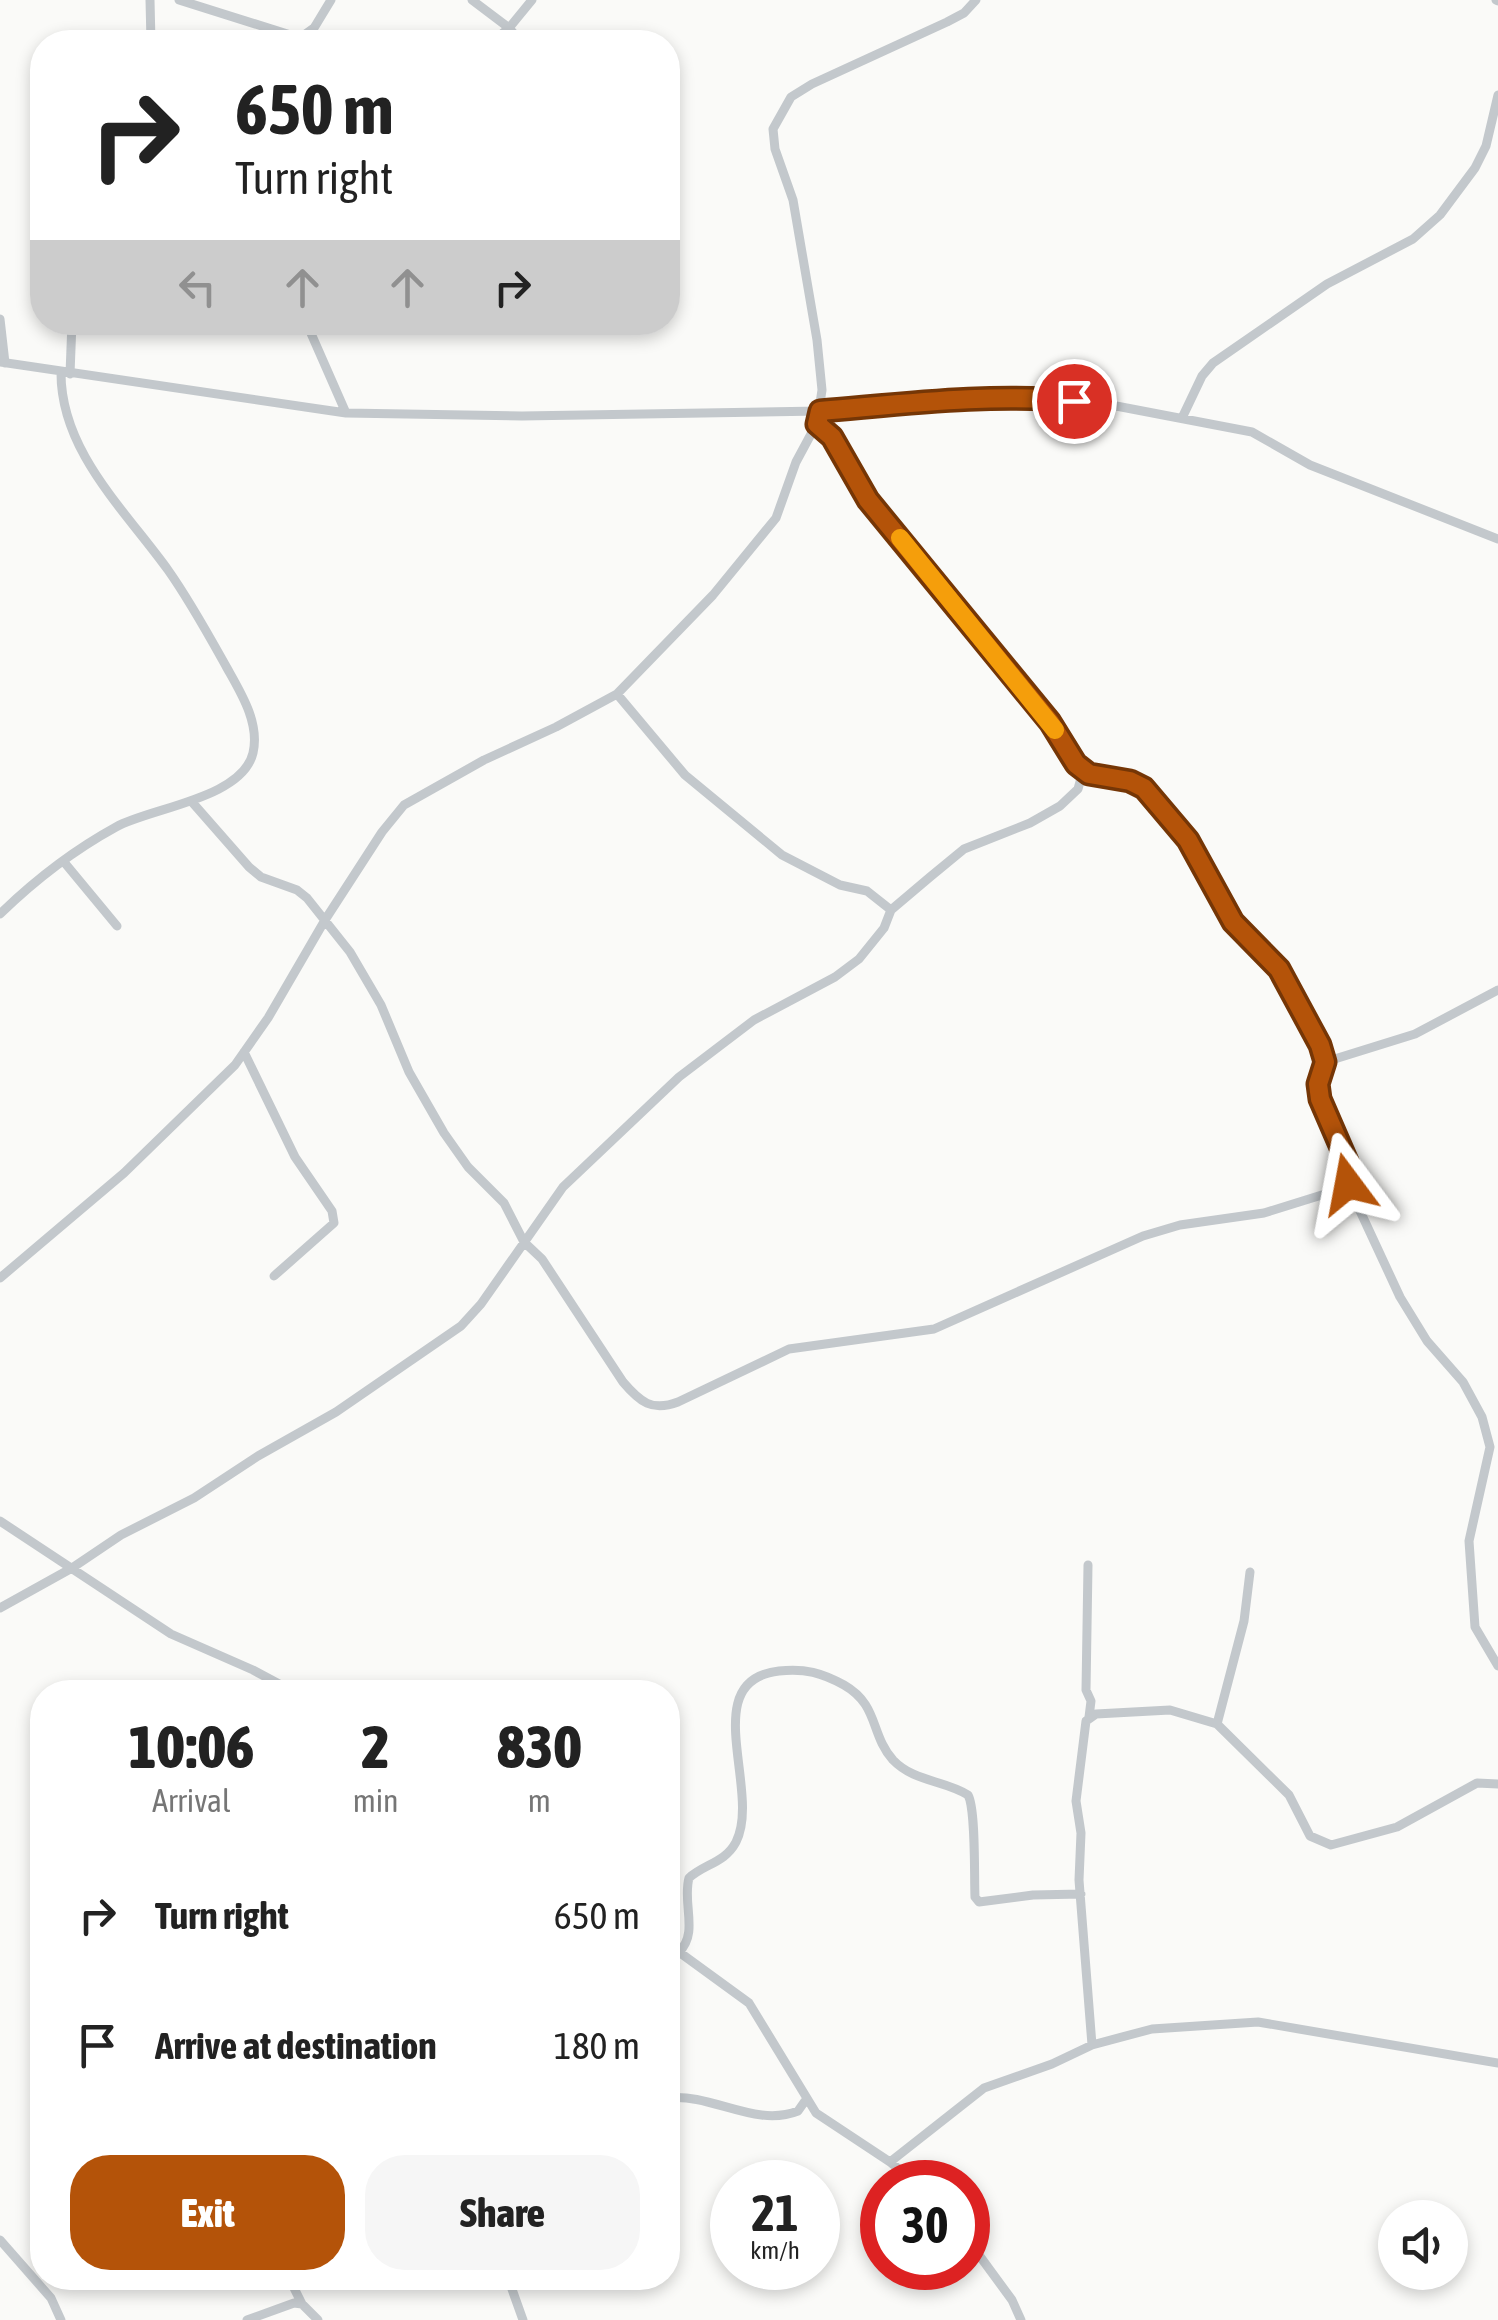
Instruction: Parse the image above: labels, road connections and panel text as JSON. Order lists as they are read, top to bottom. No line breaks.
{"page":{"turn":["650 m","Turn right"],"eta":["10:06","Arrival","2","min","830","m"],"list":[{"name":"Turn right","value":"650 m"},{"name":"Arrive at destination","value":"180 m"}],"buttons":["Exit","Share"],"speed":"21 km/h","limit":"30"}}
